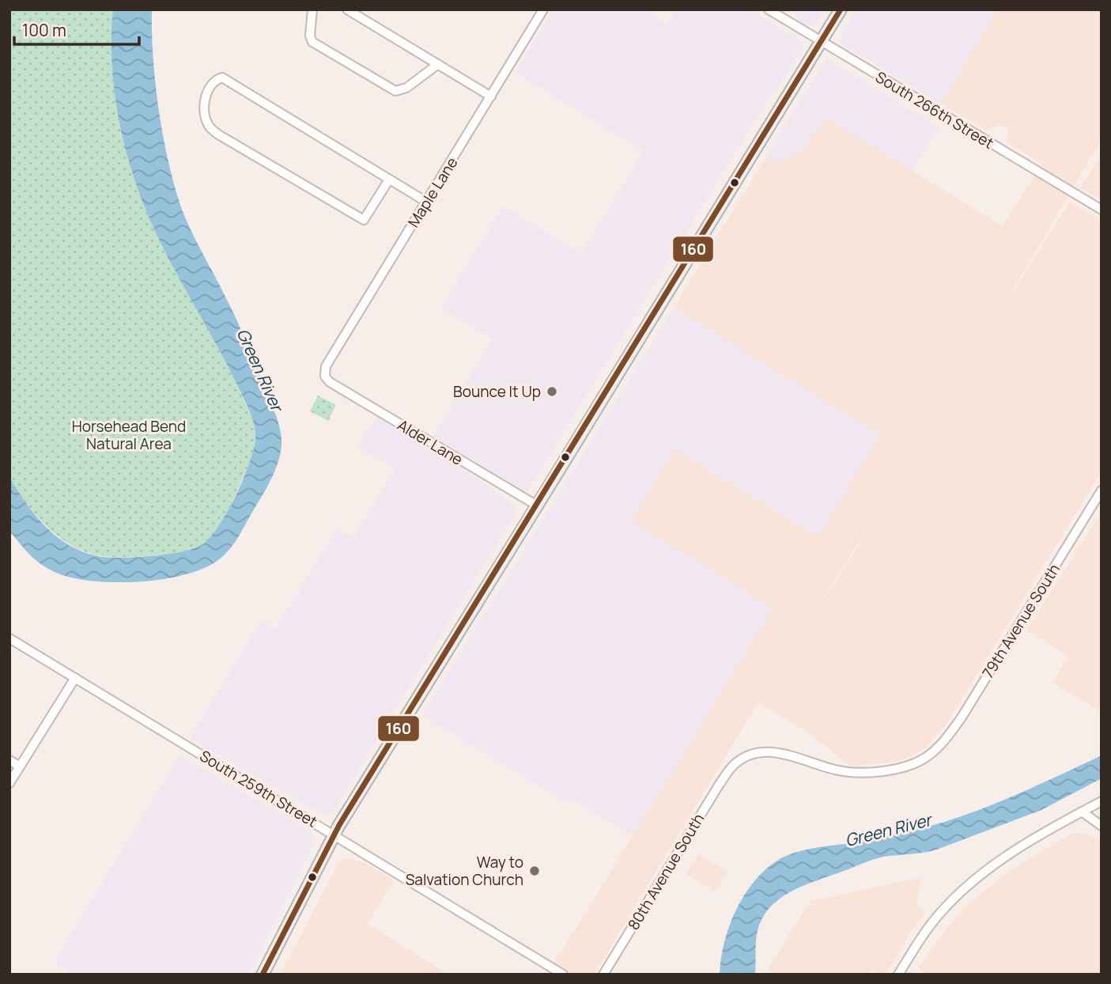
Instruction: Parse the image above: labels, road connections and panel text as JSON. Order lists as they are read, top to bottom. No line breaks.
{"streets":{"street":["South 266th Street","Maple Lane","Alder Lane","79th Avenue South","South 259th Street","80th Avenue South"]},"crossings":[["Maple Lane","Alder Lane"],["79th Avenue South","80th Avenue South"]],"water":["Green River"],"parks":["Horsehead Bend Natural Area"],"places":["Bounce It Up","Way to Salvation Church"],"lines":["transit line 160"],"scale_bar":"100 m"}
